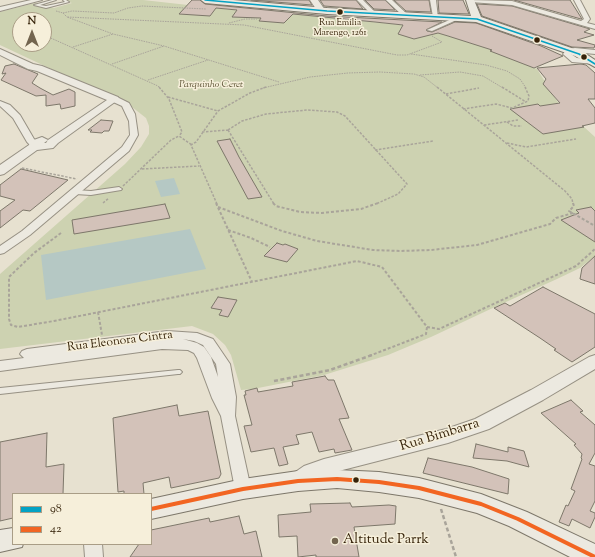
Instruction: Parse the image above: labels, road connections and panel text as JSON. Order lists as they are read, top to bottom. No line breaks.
{"streets":{"street":["Rua Eleonora Cintra","Rua Bimbarra"]},"parks":["Parquinho Ceret"],"places":["Rua Emília Marengo, 1261","Altitude Parrk"],"lines":["transit line 98","transit line 42"],"legend":["98","42"],"north":"top"}
